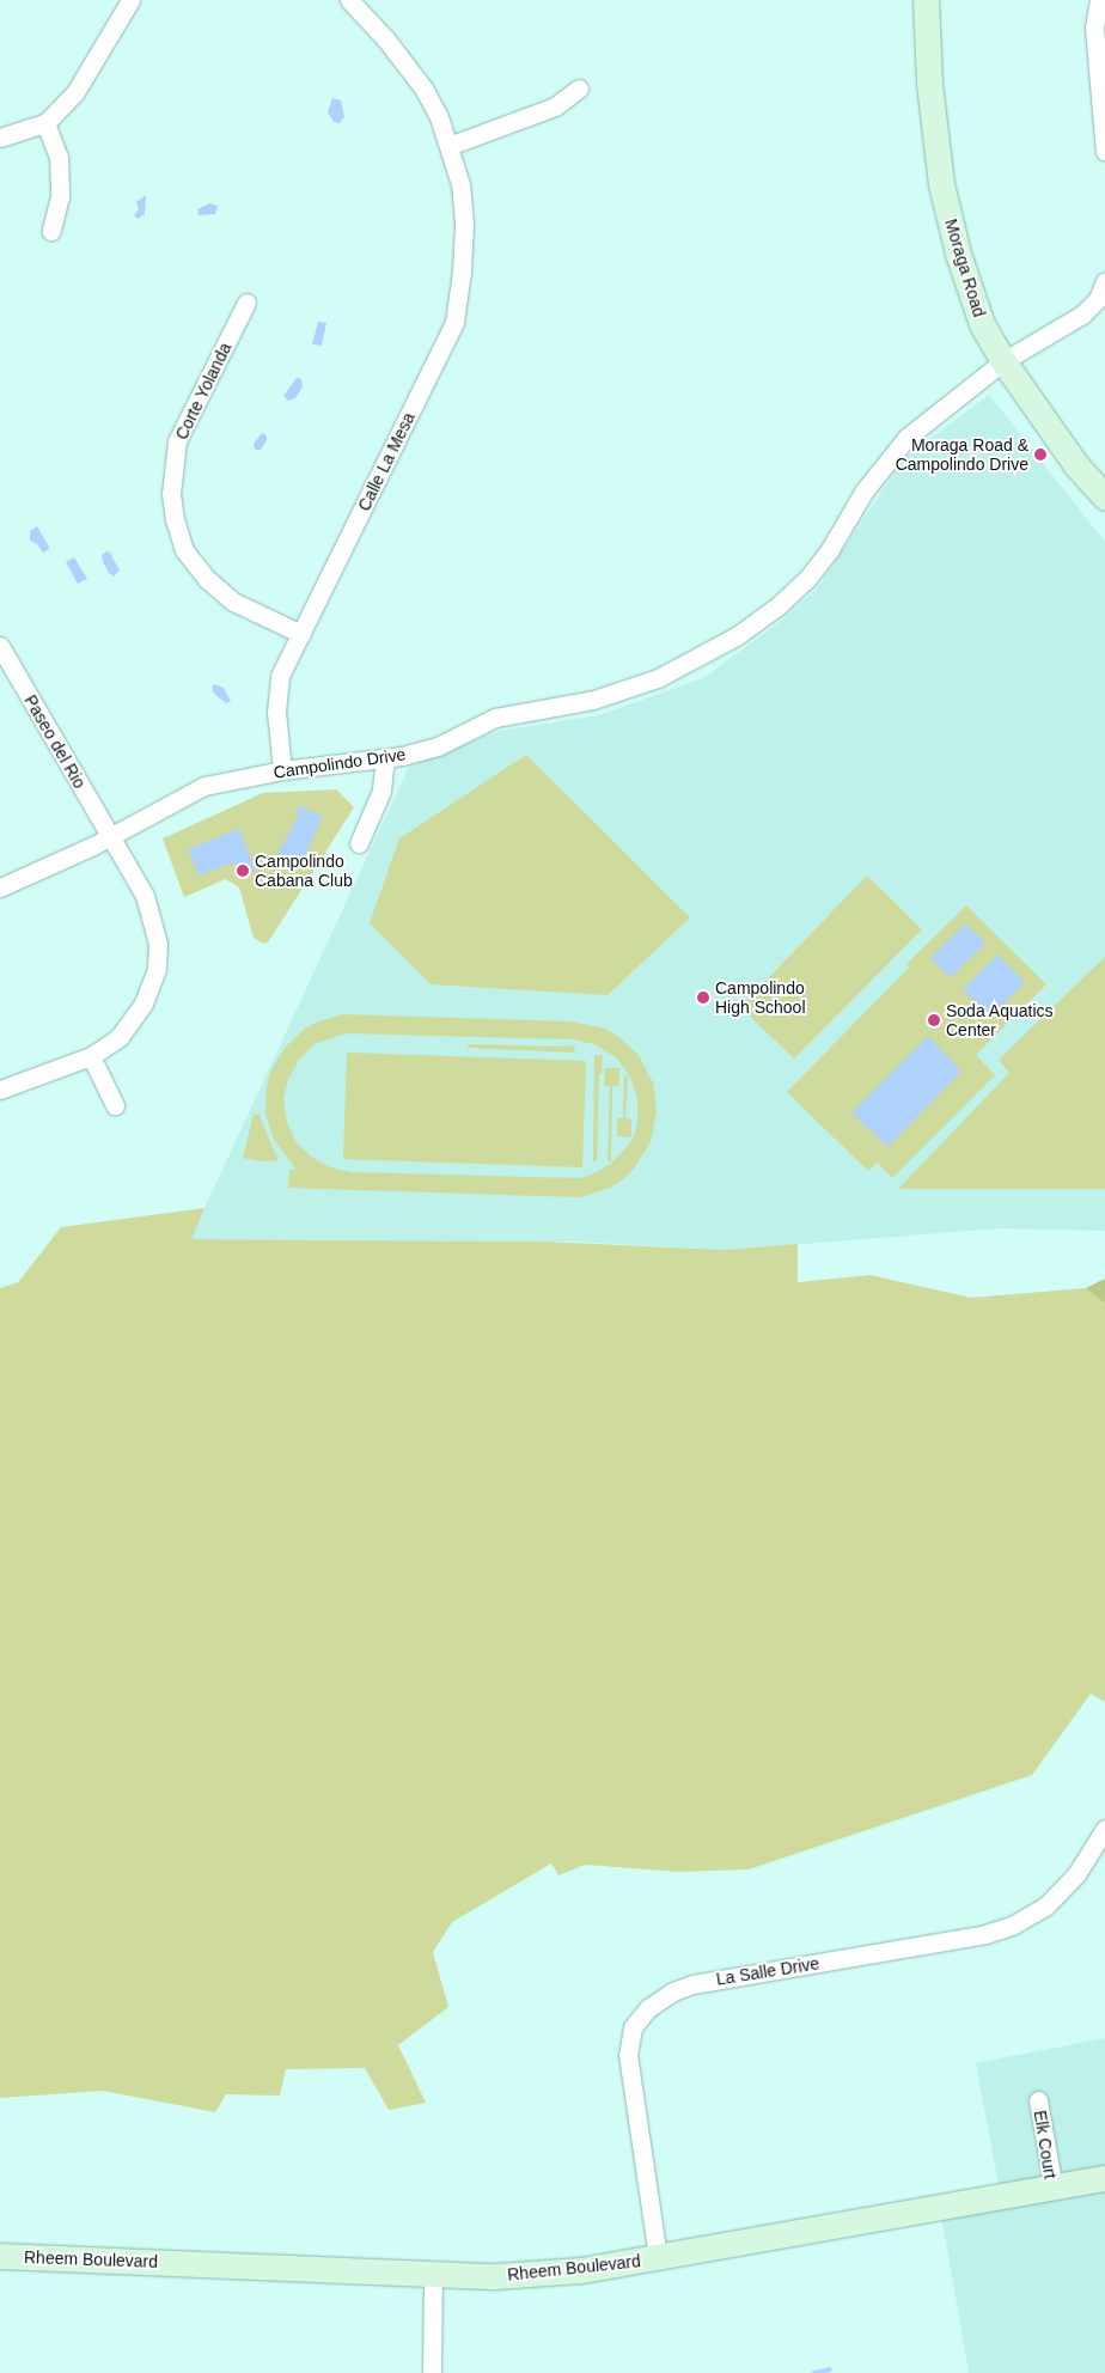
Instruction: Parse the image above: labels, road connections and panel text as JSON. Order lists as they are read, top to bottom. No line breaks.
{"streets":{"street":["Moraga Road","Corte Yolanda","Calle La Mesa","Paseo del Rio","Campolindo Drive","La Salle Drive","Elk Court","Rheem Boulevard"]},"crossings":[["Moraga Road","Campolindo Drive"],["Corte Yolanda","Calle La Mesa"],["Calle La Mesa","Campolindo Drive"],["Paseo del Rio","Campolindo Drive"],["La Salle Drive","Rheem Boulevard"],["Elk Court","Rheem Boulevard"]],"places":["Moraga Road & Campolindo Drive","Campolindo Cabana Club","Campolindo High School","Soda Aquatics Center"]}
